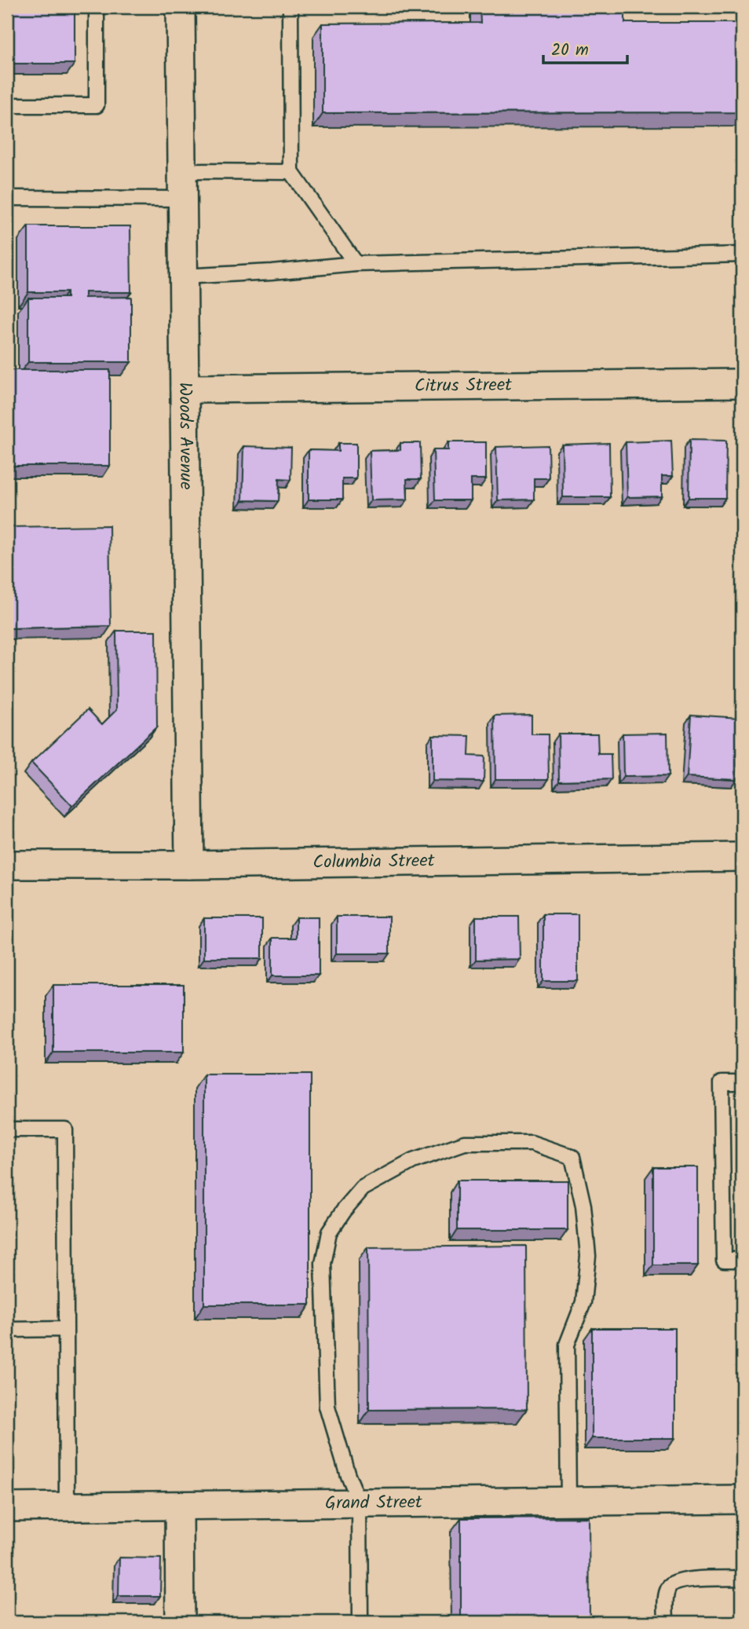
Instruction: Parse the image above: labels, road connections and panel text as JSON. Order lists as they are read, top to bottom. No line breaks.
{"streets":{"street":["Citrus Street","Woods Avenue","Columbia Street","Grand Street"]},"crossings":[["Citrus Street","Woods Avenue"],["Woods Avenue","Columbia Street"]],"scale_bar":"20 m"}
